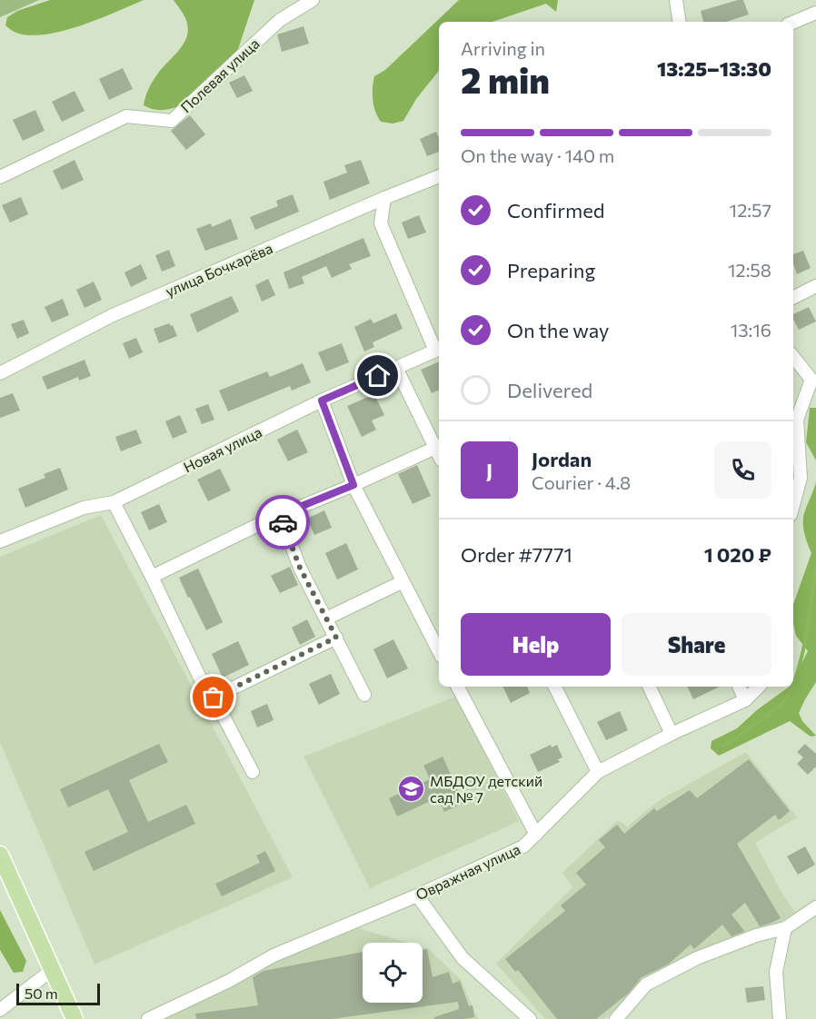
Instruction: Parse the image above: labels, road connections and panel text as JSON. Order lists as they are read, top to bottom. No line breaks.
{"streets":{"street":["Полевая улица","улица Бочкарёва","Новая улица","Овражная улица"]},"places":{"school or university":["МБДОУ детский сад № 7"]},"scale_bar":"50 m","page":{"heading":["2 min","Arriving in","13:25–13:30"],"panel":["Jordan","Courier · 4.8","Order #7771","1 020 ₽"],"bar":"On the way · 140 m","list":[["Confirmed","12:57"],["Preparing","12:58"],["On the way","13:16"],"Delivered"],"round":"J","buttons":["Help","Share"],"scale":"50 m"}}
